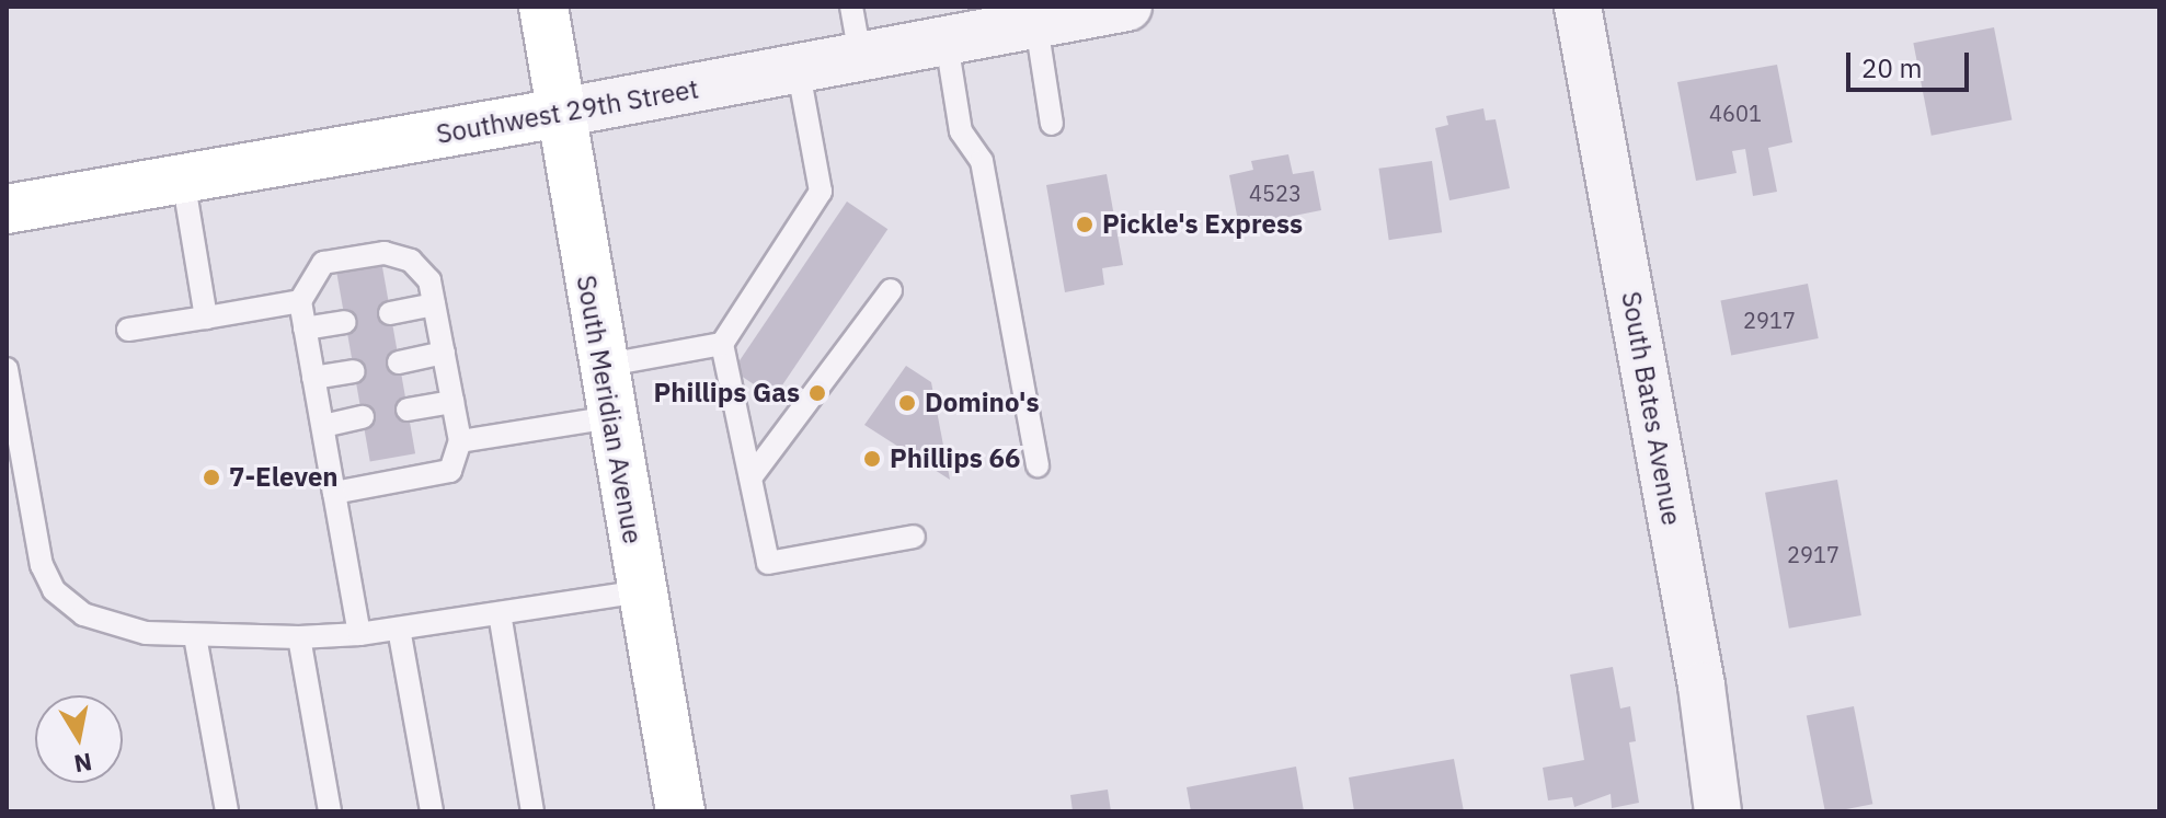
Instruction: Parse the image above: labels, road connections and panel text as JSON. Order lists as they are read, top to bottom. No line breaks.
{"streets":{"main road":["Southwest 29th Street","South Meridian Avenue"],"street":["South Bates Avenue"]},"crossings":[["Southwest 29th Street","South Meridian Avenue"]],"places":["Pickle's Express","Phillips Gas","Domino's","Phillips 66","7-Eleven"],"house_numbers":["4601","4523","2917","2917"],"scale_bar":"20 m","north":"bottom"}
